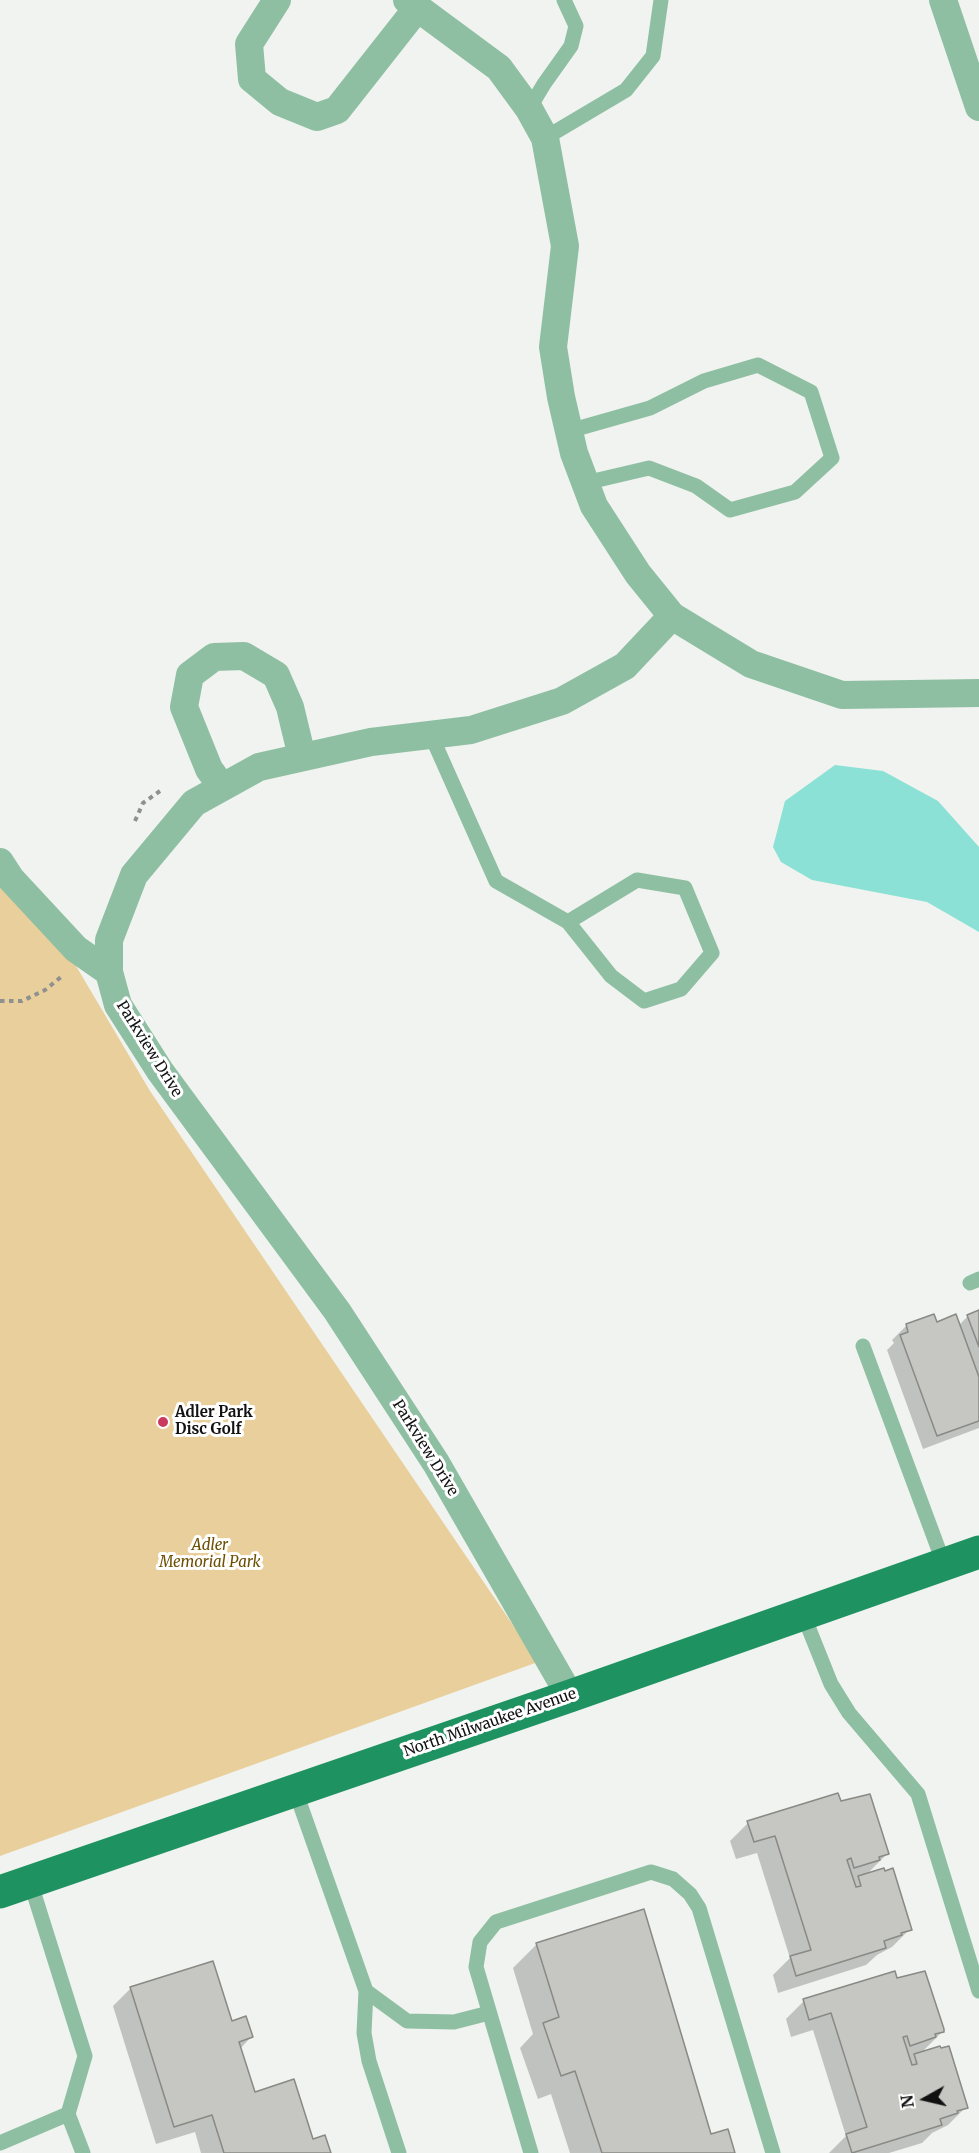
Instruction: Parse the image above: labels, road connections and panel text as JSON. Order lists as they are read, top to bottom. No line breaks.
{"streets":{"main road":["North Milwaukee Avenue"],"street":["Parkview Drive"]},"crossings":[["Parkview Drive","North Milwaukee Avenue"]],"parks":["Adler Memorial Park"],"places":["Adler Park Disc Golf"],"north":"left"}
